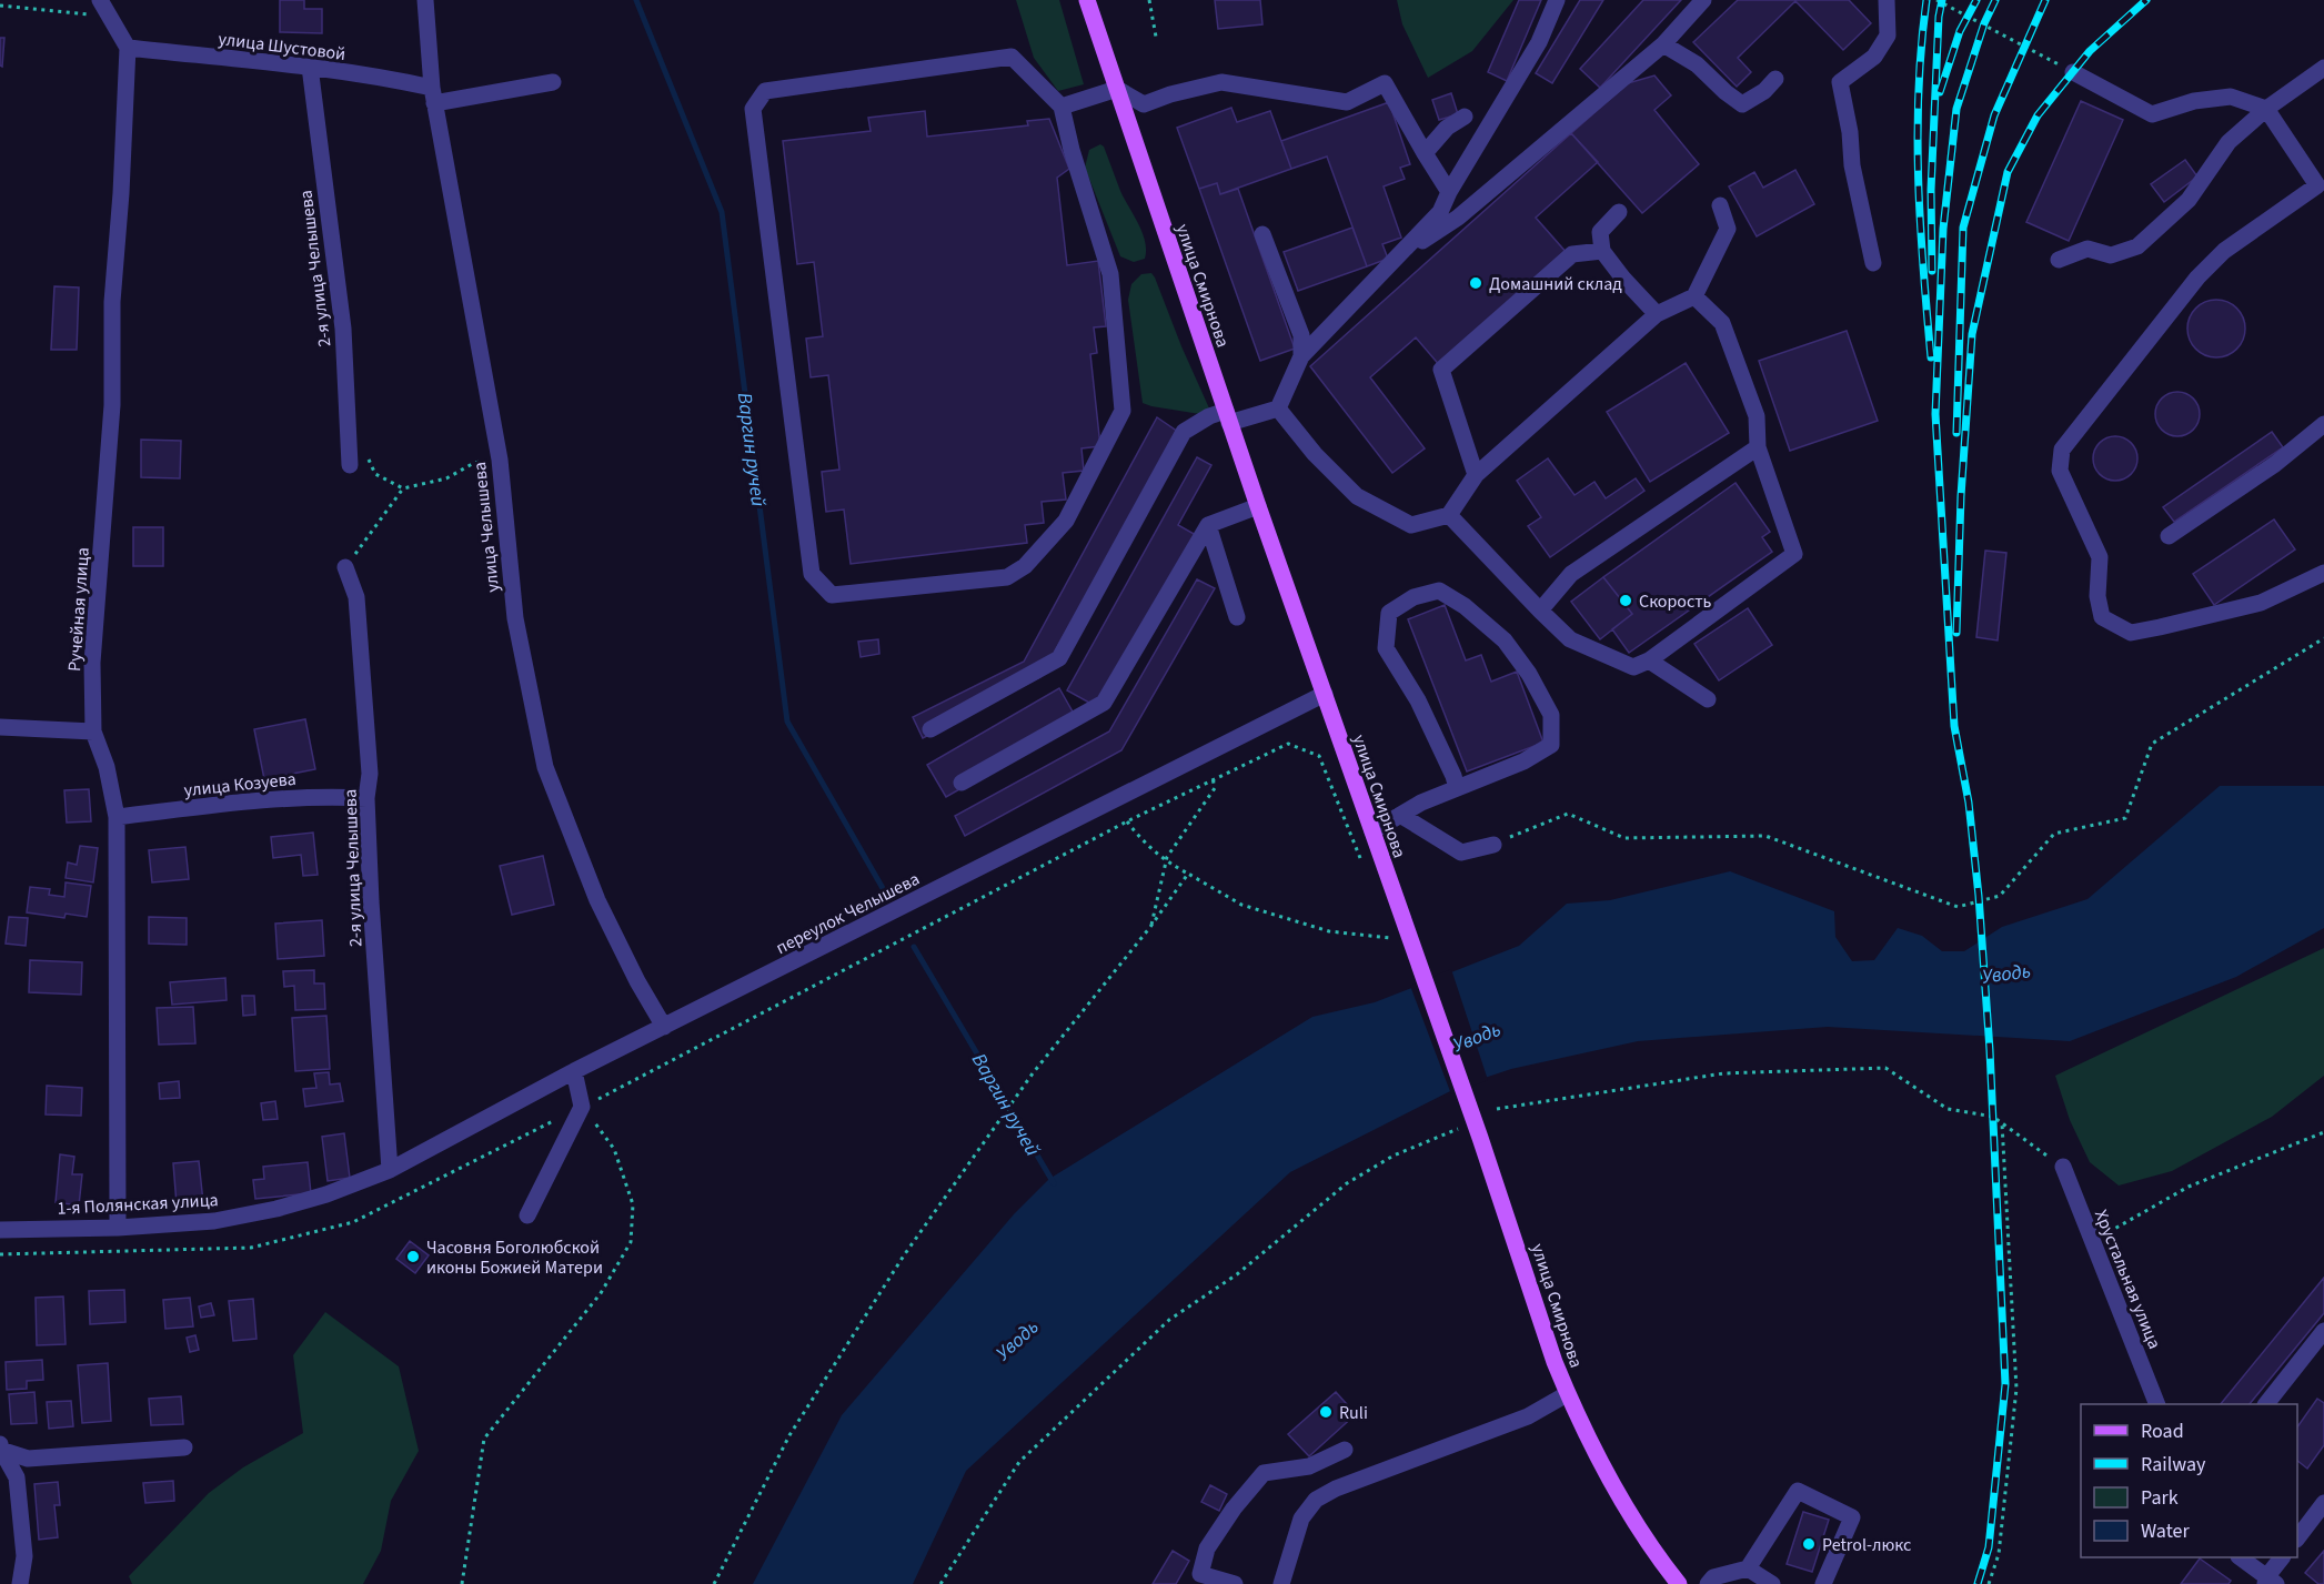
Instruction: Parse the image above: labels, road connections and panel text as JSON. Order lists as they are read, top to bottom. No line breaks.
{"streets":{"main road":["улица Смирнова"],"street":["улица Шустовой","2-я улица Челышева","улица Челышева","Ручейная улица","улица Козуева","переулок Челышева","1-я Полянская улица","Хрустальная улица"]},"crossings":[["улица Шустовой","2-я улица Челышева"],["улица Шустовой","улица Челышева"],["улица Шустовой","Ручейная улица"],["2-я улица Челышева","улица Козуева"],["2-я улица Челышева","переулок Челышева"],["2-я улица Челышева","1-я Полянская улица"],["улица Смирнова","переулок Челышева"],["улица Челышева","переулок Челышева"],["Ручейная улица","улица Козуева"],["Ручейная улица","1-я Полянская улица"],["переулок Челышева","1-я Полянская улица"]],"water":["Варгин ручей","Уводь"],"places":["Домашний склад","Скорость","Часовня Боголюбской иконы Божией Матери","Ruli","Petrol-люкс"],"legend":["Road","Railway","Park","Water"]}
